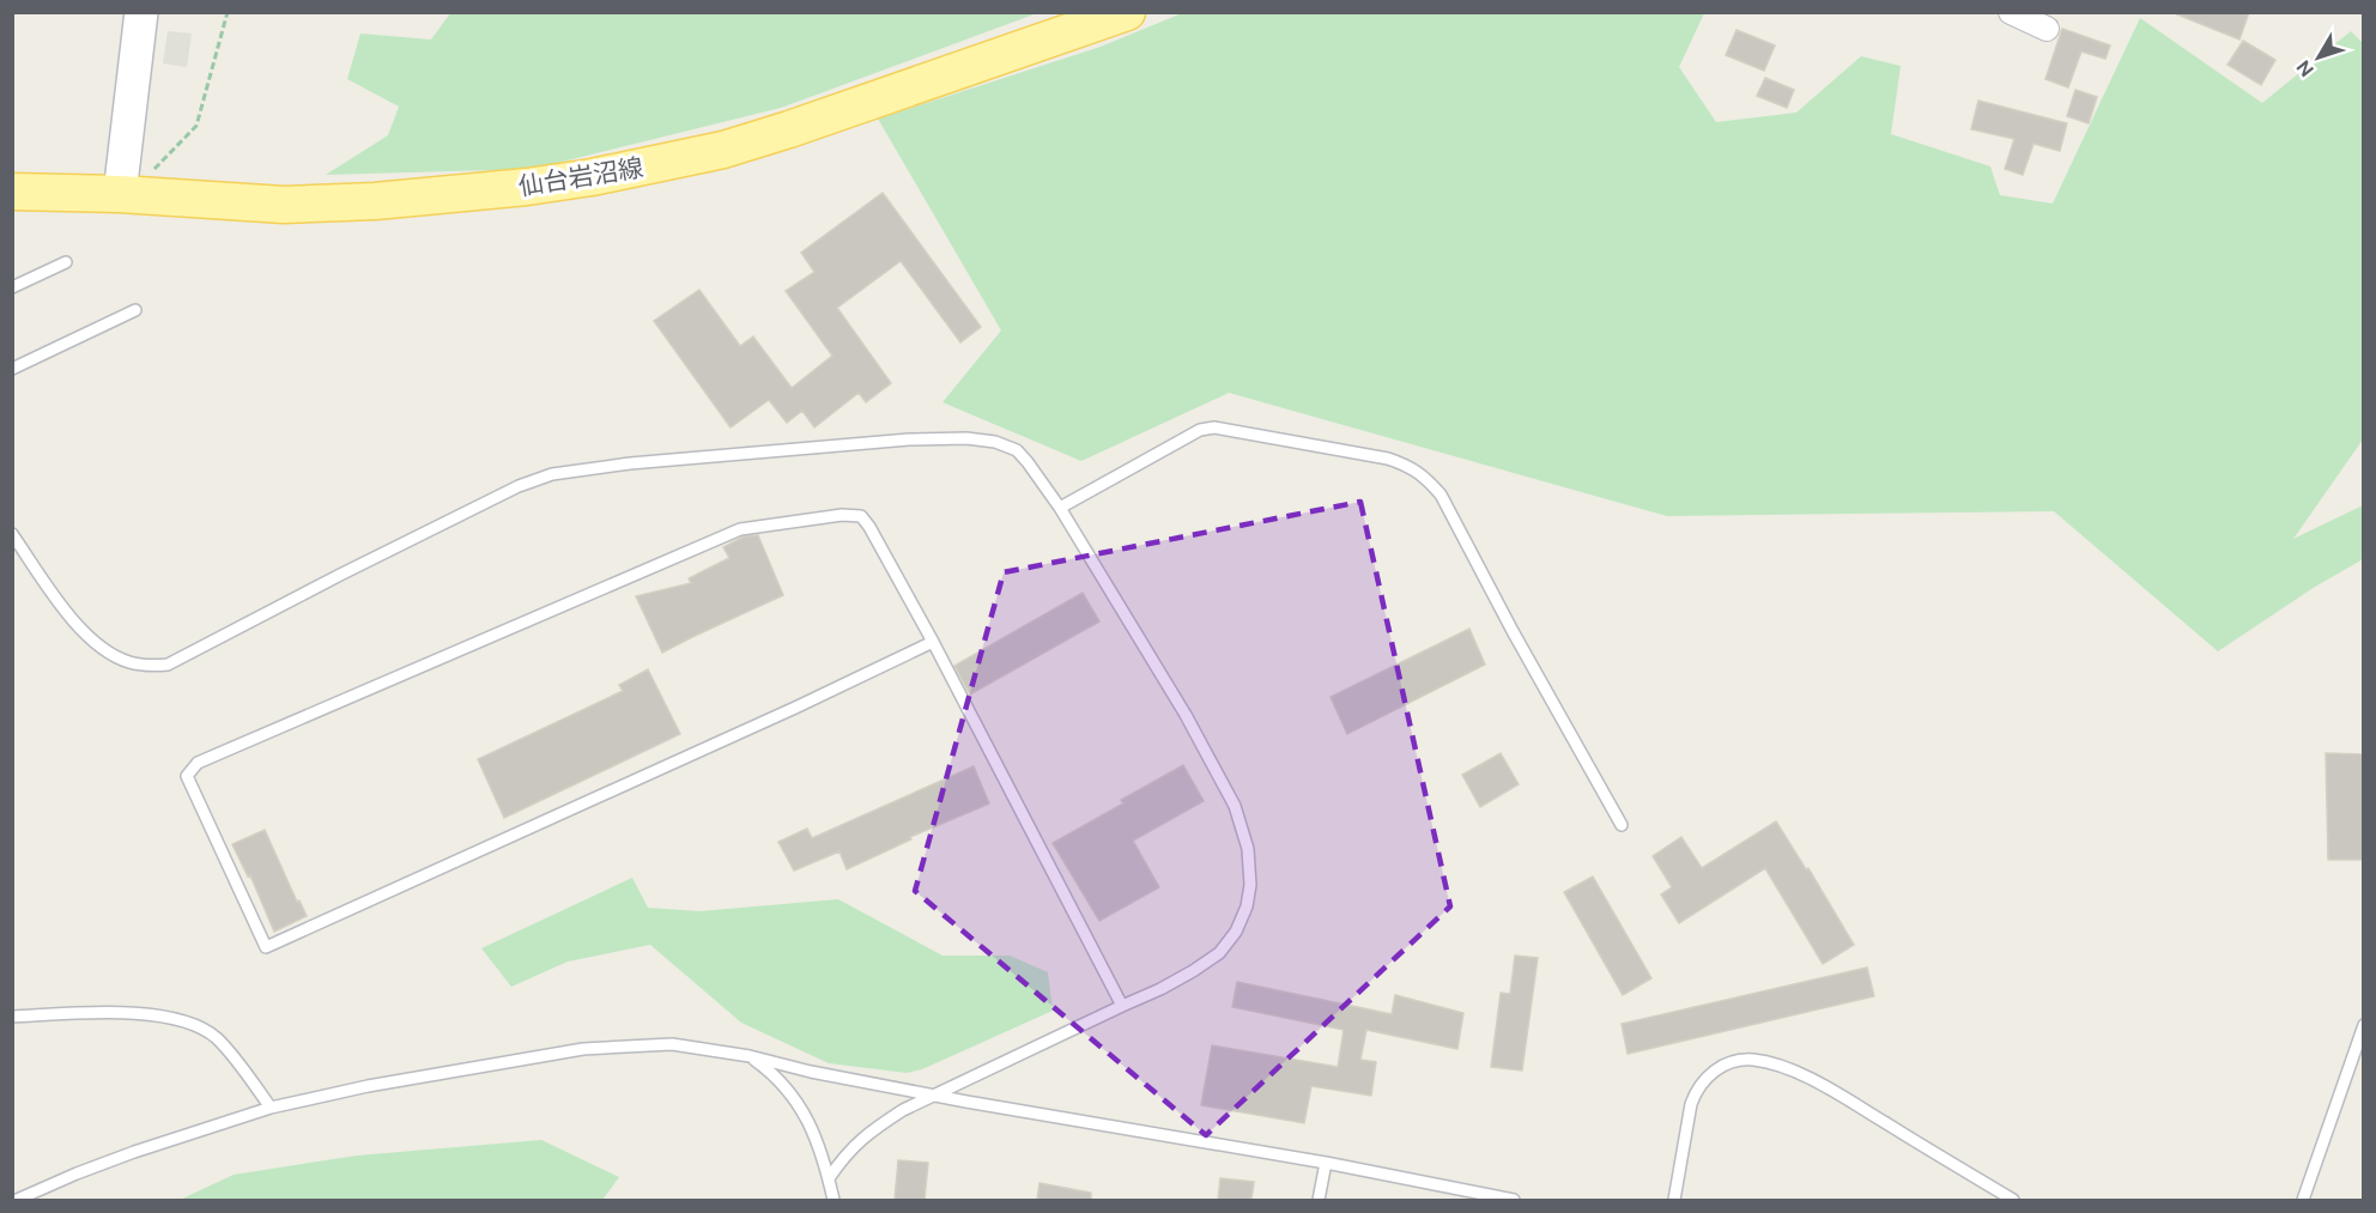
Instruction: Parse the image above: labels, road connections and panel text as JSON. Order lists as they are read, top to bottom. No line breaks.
{"streets":{"main road":["仙台岩沼線"]},"north":"bottom left"}
